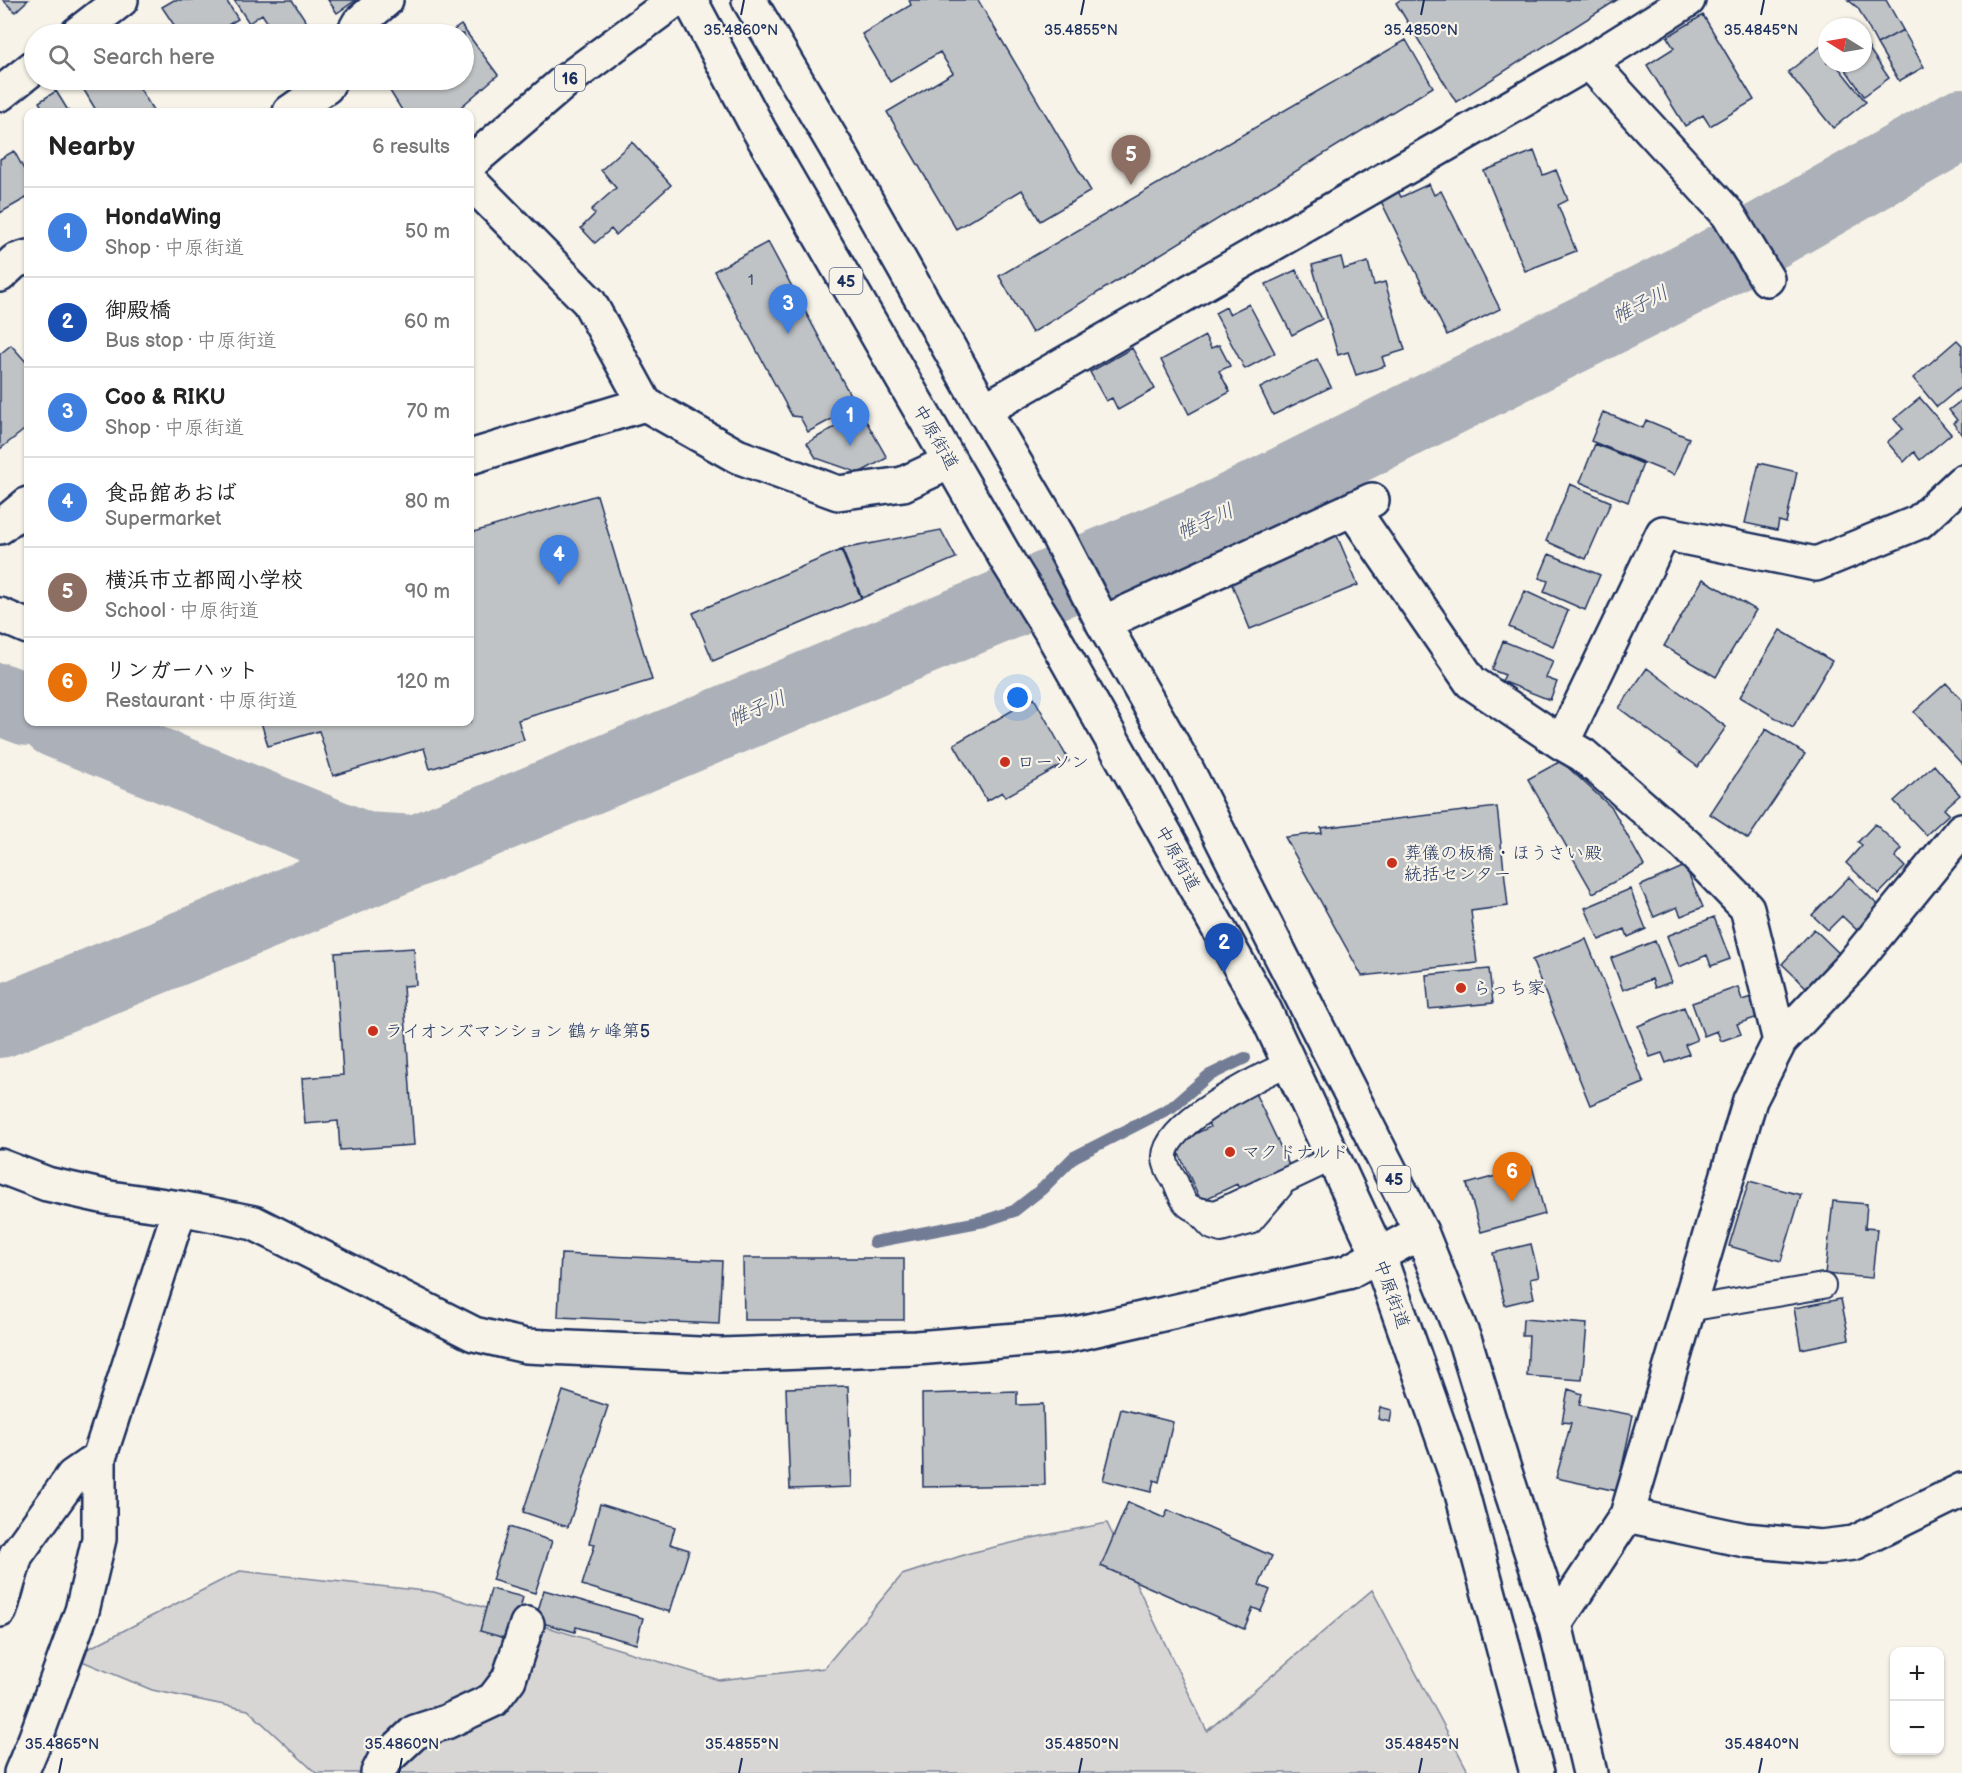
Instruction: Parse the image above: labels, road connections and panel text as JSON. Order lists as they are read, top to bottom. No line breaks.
{"streets":{"main road":["16","45","中原街道"]},"water":["帷子川"],"places":["ローソン","葬儀の板橋・ほうさい殿 統括センター","らっち家","ライオンズマンション 鶴ヶ峰第5","マクドナルド"],"house_numbers":["1"],"north":"left","page":{"search":"Search here","heading":["Nearby","6 results"],"pins":["5","3","1","4","2","6"],"list":[{"mark":"1","name":"HondaWing","note":"Shop · 中原街道","value":"50 m"},{"mark":"2","name":"御殿橋","note":"Bus stop · 中原街道","value":"60 m"},{"mark":"3","name":"Coo & RIKU","note":"Shop · 中原街道","value":"70 m"},{"mark":"4","name":"食品館あおば","note":"Supermarket","value":"80 m"},{"mark":"5","name":"横浜市立都岡小学校","note":"School · 中原街道","value":"90 m"},{"mark":"6","name":"リンガーハット","note":"Restaurant · 中原街道","value":"120 m"}],"map_buttons":["+","−"]},"coordinates":["35.4860°N","35.4855°N","35.4850°N","35.4845°N","35.4865°N","35.4840°N"]}
